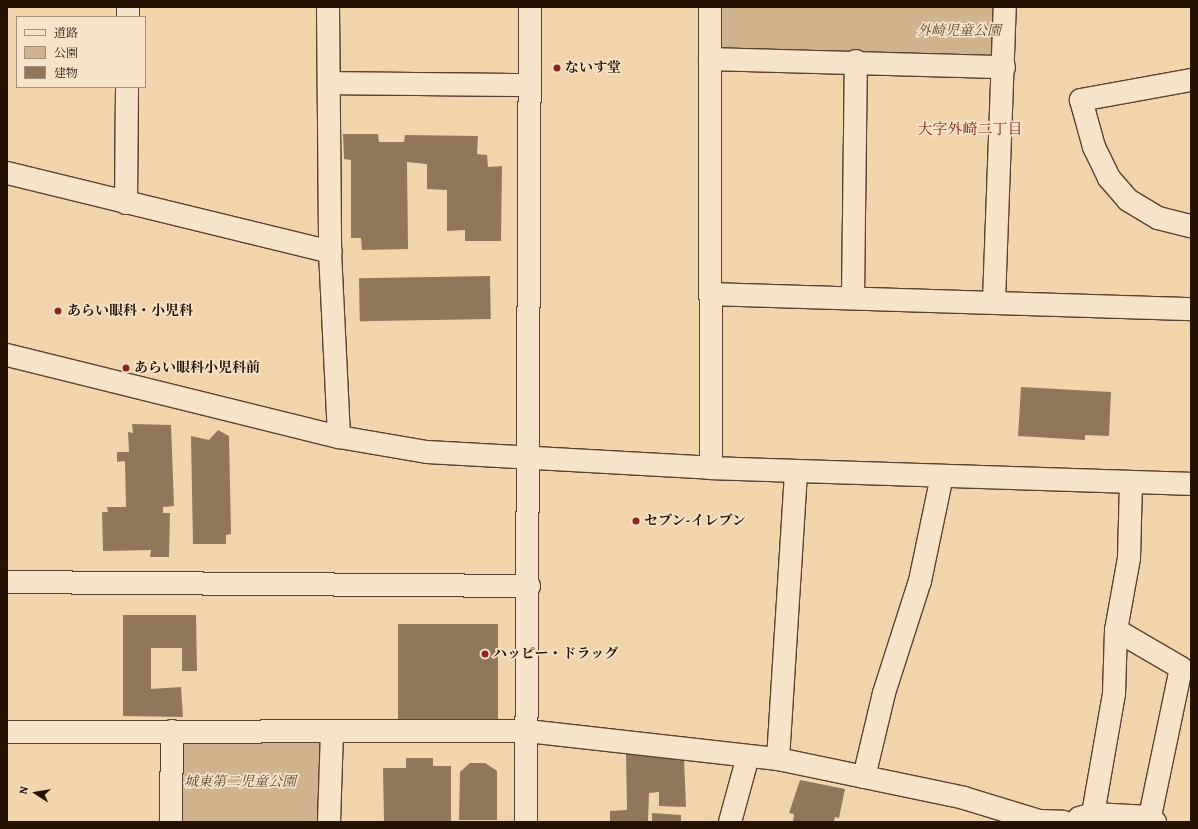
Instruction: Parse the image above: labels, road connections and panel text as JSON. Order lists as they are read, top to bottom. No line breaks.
{"districts":["大字外崎二丁目"],"parks":["外崎児童公園","城東第二児童公園"],"places":["ないす堂","あらい眼科・小児科","あらい眼科小児科前","セブン-イレブン","ハッピー・ドラッグ"],"legend":["道路","公園","建物"],"north":"left"}
